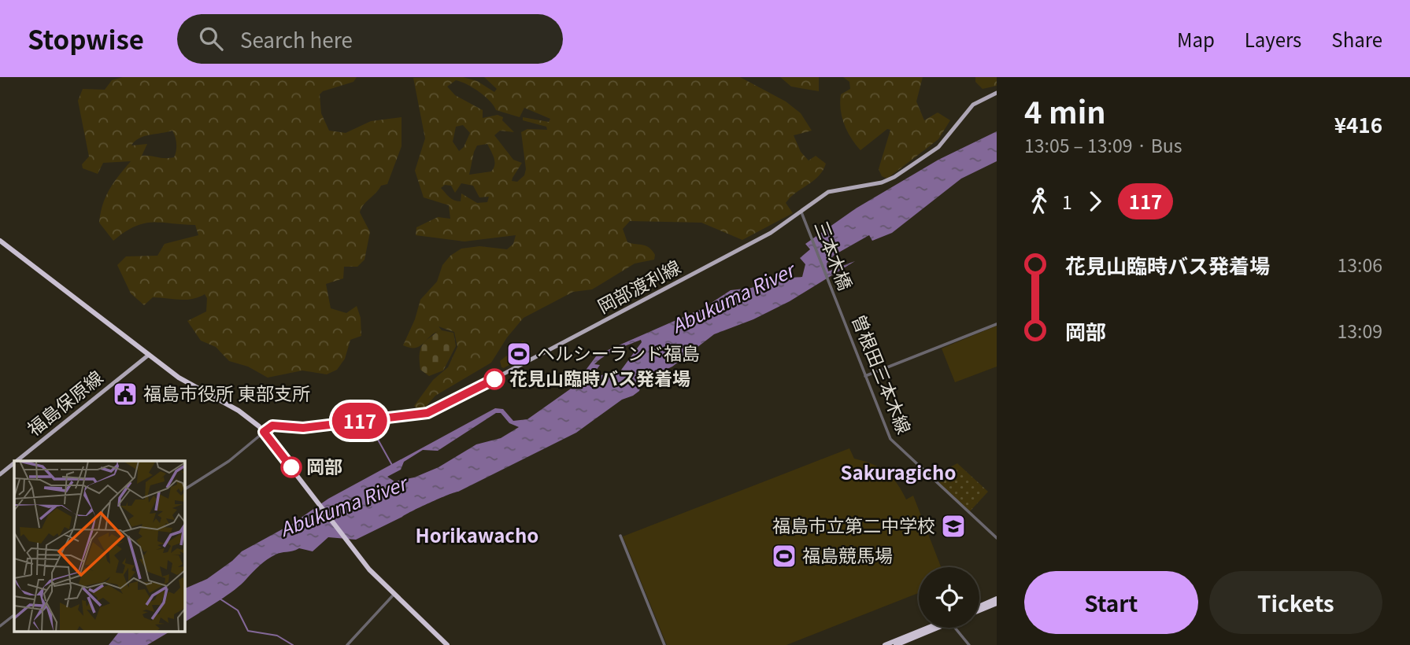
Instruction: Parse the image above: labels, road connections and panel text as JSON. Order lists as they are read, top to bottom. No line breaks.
{"streets":{"main road":["岡部渡利線","福島保原線"],"street":["三本木橋","曽根田三本木線"]},"crossings":[["三本木橋","岡部渡利線"],["三本木橋","曽根田三本木線"]],"districts":["Sakuragicho","Horikawacho"],"water":["Abukuma River"],"places":{"sports":["ヘルシーランド福島","福島競馬場"],"other":["花見山臨時バス発着場","岡部"],"public building":["福島市役所 東部支所"],"school or university":["福島市立第二中学校"]},"lines":["bus line 117"],"page":{"header":"Stopwise","search":"Search here","nav":["Map","Layers","Share"],"on_map":"117","heading":["4 min","13:05 – 13:09 · Bus","¥416"],"legs":["1","117"],"list":[{"name":"花見山臨時バス発着場","value":"13:06"},{"name":"岡部","value":"13:09"}],"buttons":["Start","Tickets"]}}
